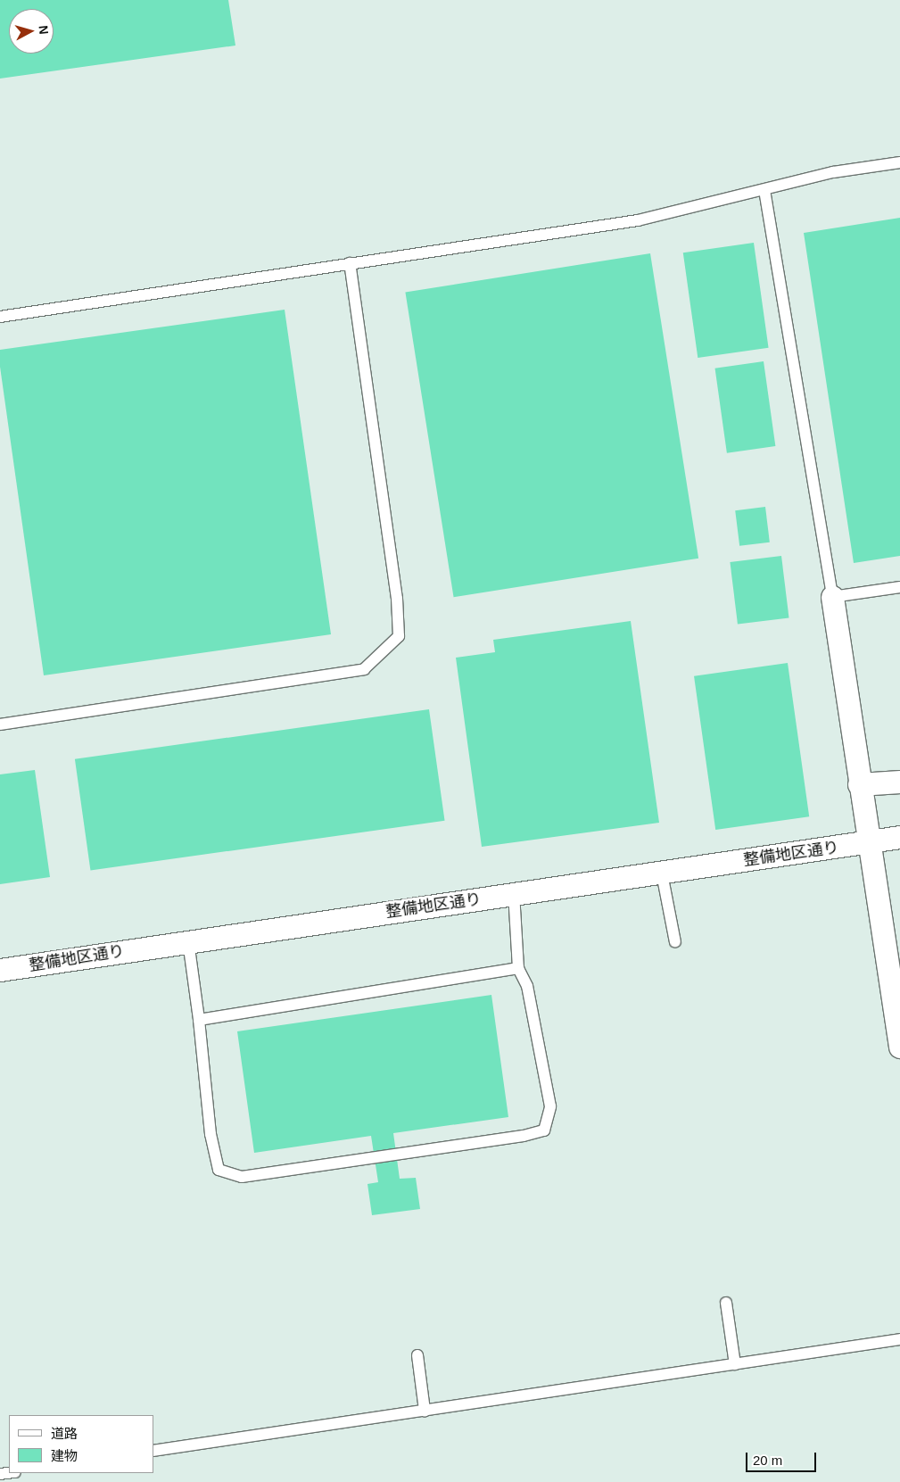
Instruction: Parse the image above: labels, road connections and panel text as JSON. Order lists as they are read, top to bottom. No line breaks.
{"streets":{"street":["整備地区通り"]},"legend":["道路","建物"],"scale_bar":"20 m","north":"right"}
